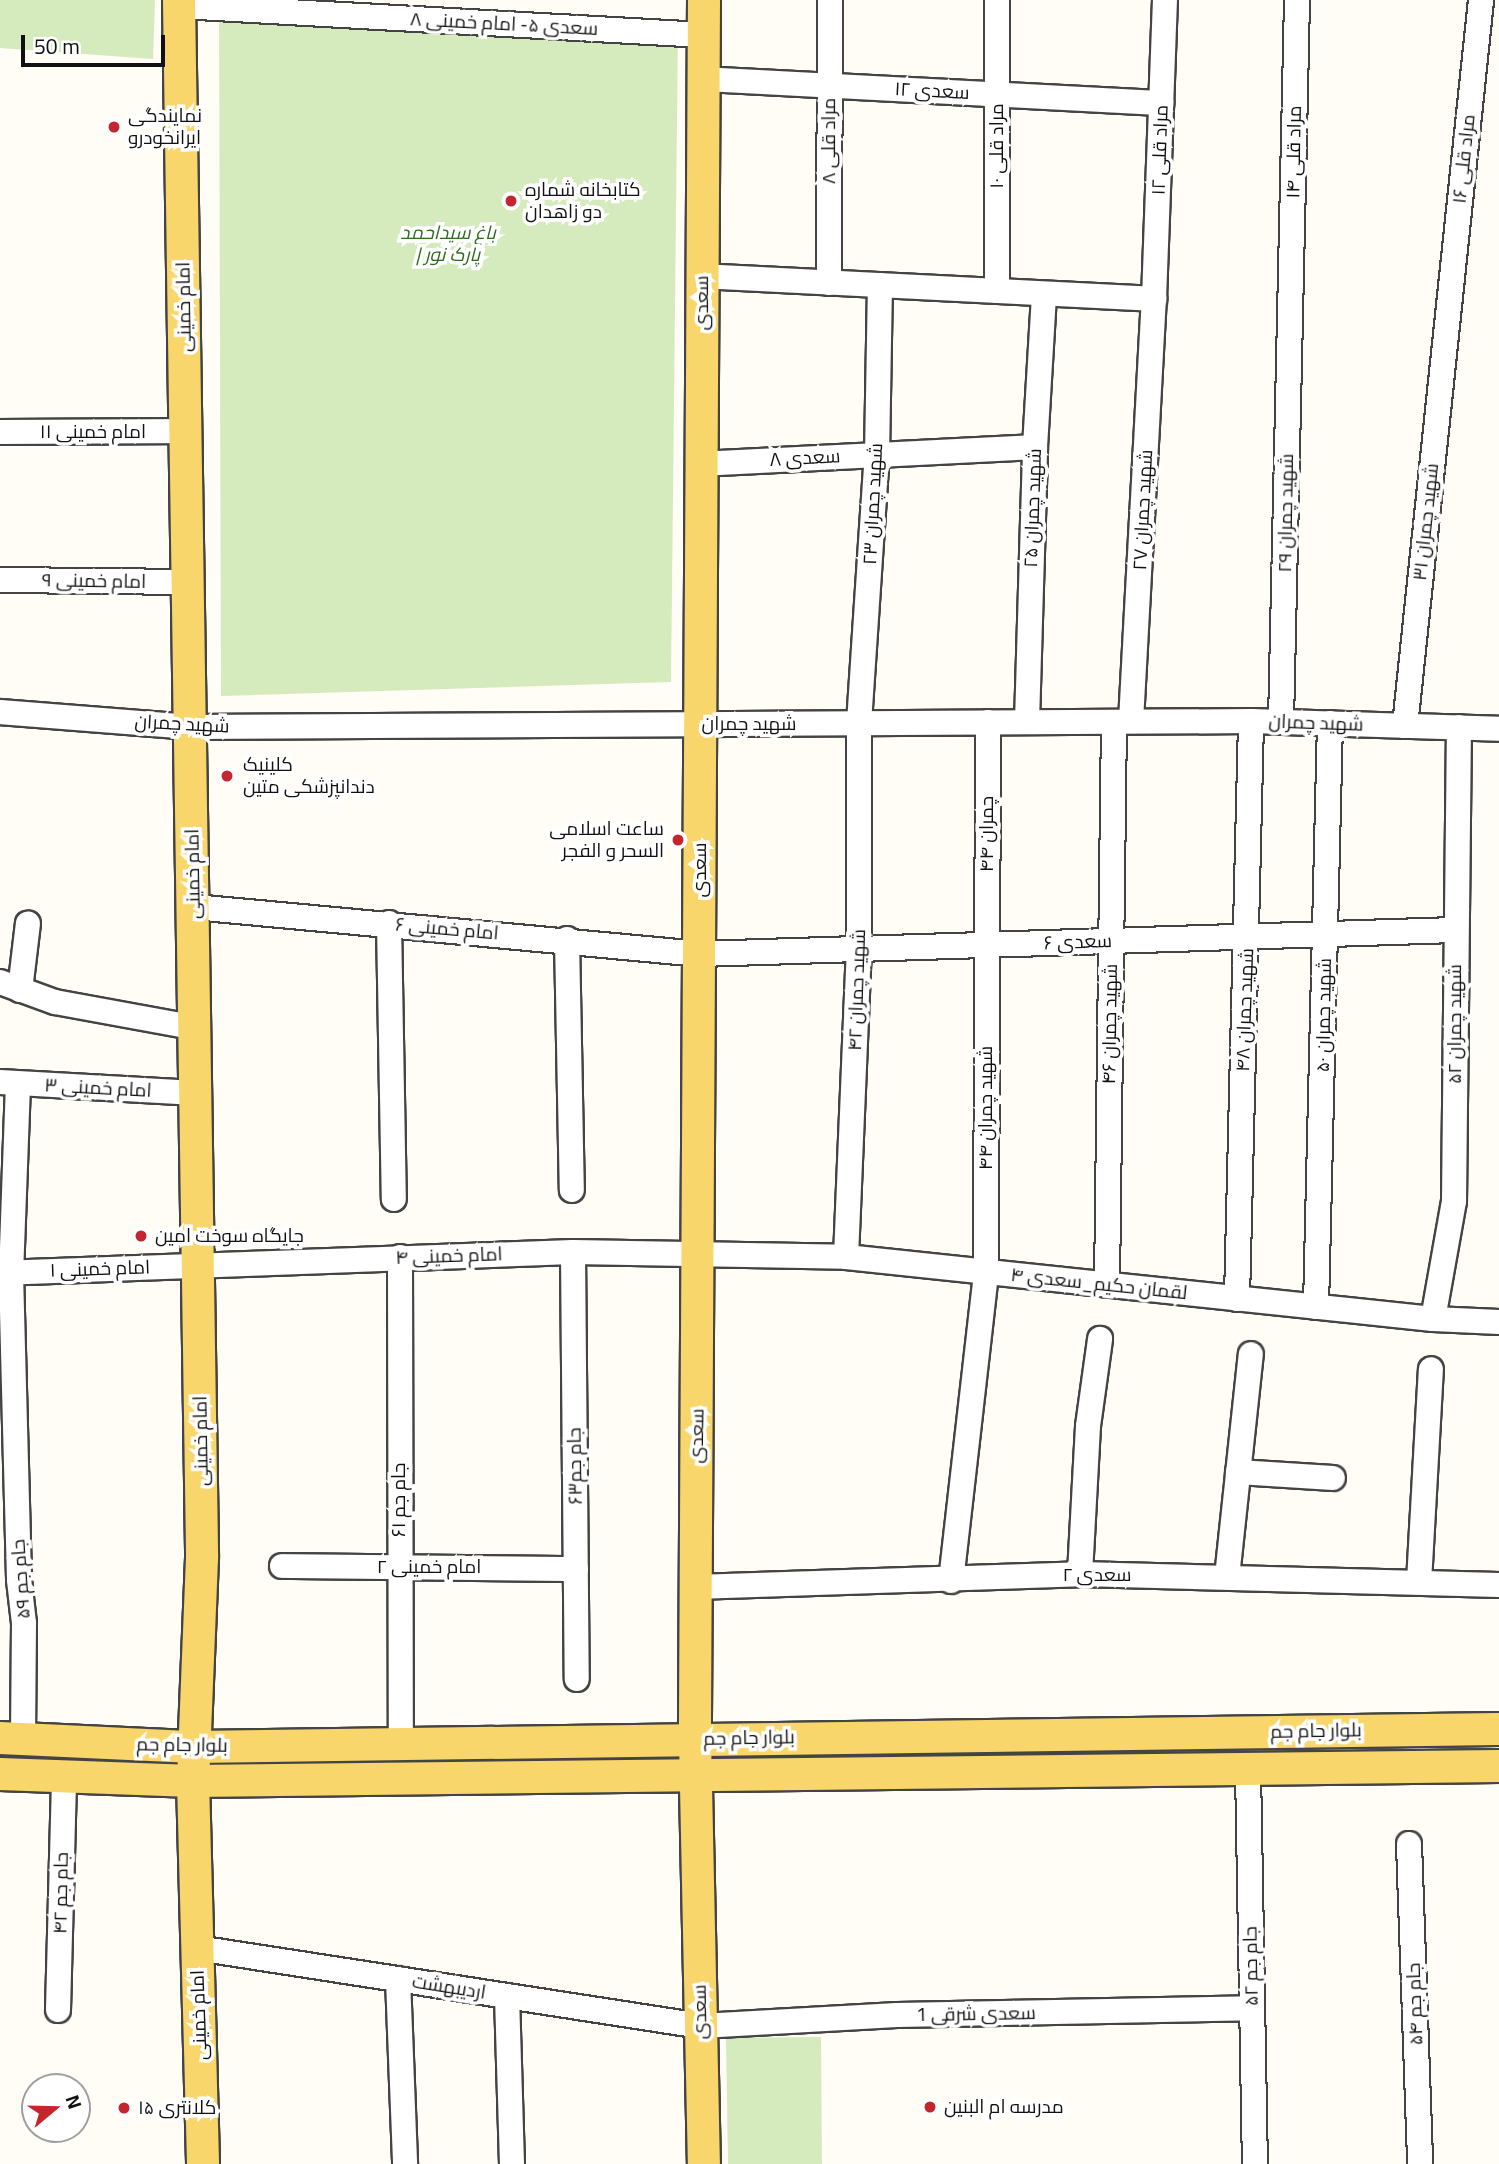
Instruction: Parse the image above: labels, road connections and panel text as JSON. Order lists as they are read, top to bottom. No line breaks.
{"streets":{"main road":["سعدی","امام خمینی","بلوار جام جم"],"street":["سعدی ۵- امام خمینی ۸","سعدی ۱۲","مراد قلی ۸","مراد قلی ۱۰","مراد قلی ۱۲","مراد قلی ۱۴","مراد قلی ۱۶","امام خمینی ۱۱","سعدی ۸","شهید چمران ۲۳","شهید چمران ۲۵","شهید چمران ۲۷","شهید چمران ۲۹","شهید چمران ۳۱","امام خمینی ۹","شهید چمران","چمران ۴۴","امام خمینی ۶","سعدی ۶","شهید چمران ۴۲","شهید چمران ۴۸","شهید چمران ۵۰","شهید چمران ۴۶","شهید چمران ۵۲","امام خمینی ۳","شهید چمران ۴۴","امام خمینی ۴","امام خمینی ۱","لقمان حکیم_سعدی ۴","جام جم۶۳","جام جم ۶۱","امام خمینی ۲","سعدی ۲","جام جم ۵۹","جام جم ۴۲","جام جم ۵۲","اردیبهشت","جام جم ۵۴","سعدی شرقی 1"]},"crossings":[["سعدی ۵- امام خمینی ۸","سعدی"],["سعدی ۵- امام خمینی ۸","امام خمینی"],["سعدی ۱۲","مراد قلی ۸"],["سعدی ۱۲","مراد قلی ۱۰"],["سعدی ۱۲","مراد قلی ۱۲"],["سعدی ۱۲","سعدی"],["مراد قلی ۱۲","شهید چمران ۲۷"],["مراد قلی ۱۴","شهید چمران ۲۹"],["مراد قلی ۱۶","شهید چمران ۳۱"],["سعدی","سعدی ۸"],["سعدی","شهید چمران"],["سعدی","امام خمینی ۶"],["سعدی","سعدی ۶"],["سعدی","امام خمینی ۴"],["سعدی","لقمان حکیم_سعدی ۴"],["سعدی","سعدی ۲"],["سعدی","بلوار جام جم"],["سعدی","اردیبهشت"],["سعدی","سعدی شرقی 1"],["امام خمینی","امام خمینی ۱۱"],["امام خمینی","امام خمینی ۹"],["امام خمینی","شهید چمران"],["امام خمینی","امام خمینی ۶"],["امام خمینی","امام خمینی ۳"],["امام خمینی","امام خمینی ۴"],["امام خمینی","امام خمینی ۱"],["امام خمینی","بلوار جام جم"],["امام خمینی","اردیبهشت"],["سعدی ۸","شهید چمران ۲۳"],["سعدی ۸","شهید چمران ۲۵"],["شهید چمران ۲۳","شهید چمران"],["شهید چمران ۲۳","شهید چمران ۴۲"],["شهید چمران ۲۵","شهید چمران"],["شهید چمران ۲۷","شهید چمران"],["شهید چمران ۲۷","شهید چمران ۴۶"],["شهید چمران ۲۹","شهید چمران"],["شهید چمران ۳۱","شهید چمران"],["شهید چمران","چمران ۴۴"],["شهید چمران","شهید چمران ۴۲"],["شهید چمران","شهید چمران ۴۸"],["شهید چمران","شهید چمران ۵۰"],["شهید چمران","شهید چمران ۴۶"],["شهید چمران","شهید چمران ۵۲"],["چمران ۴۴","سعدی ۶"],["چمران ۴۴","شهید چمران ۴۴"],["امام خمینی ۶","سعدی ۶"],["سعدی ۶","شهید چمران ۴۲"],["سعدی ۶","شهید چمران ۴۸"],["سعدی ۶","شهید چمران ۵۰"],["سعدی ۶","شهید چمران ۴۶"],["سعدی ۶","شهید چمران ۵۲"],["سعدی ۶","شهید چمران ۴۴"],["شهید چمران ۴۲","لقمان حکیم_سعدی ۴"],["شهید چمران ۴۸","لقمان حکیم_سعدی ۴"],["شهید چمران ۵۰","لقمان حکیم_سعدی ۴"],["شهید چمران ۴۶","لقمان حکیم_سعدی ۴"],["شهید چمران ۵۲","لقمان حکیم_سعدی ۴"],["امام خمینی ۳","جام جم ۵۹"],["شهید چمران ۴۴","لقمان حکیم_سعدی ۴"],["شهید چمران ۴۴","سعدی ۲"],["امام خمینی ۴","امام خمینی ۱"],["امام خمینی ۴","لقمان حکیم_سعدی ۴"],["امام خمینی ۴","جام جم۶۳"],["امام خمینی ۴","جام جم ۶۱"],["امام خمینی ۱","جام جم ۵۹"],["جام جم۶۳","امام خمینی ۲"],["جام جم ۶۱","امام خمینی ۲"],["جام جم ۶۱","بلوار جام جم"],["جام جم ۵۹","بلوار جام جم"],["بلوار جام جم","جام جم ۴۲"],["بلوار جام جم","جام جم ۵۲"],["جام جم ۵۲","سعدی شرقی 1"],["اردیبهشت","سعدی شرقی 1"]],"parks":["باغ سیداحمد | پارک نور"],"places":["نمایندگی ایرانخودرو","کتابخانه شماره دو زاهدان","کلینیک دندانپزشکی متین","ساعت اسلامی السحر و الفجر","جایگاه سوخت امین","مدرسه ام البنین","کلانتری ۱۵"],"scale_bar":"50 m","north":"right"}
